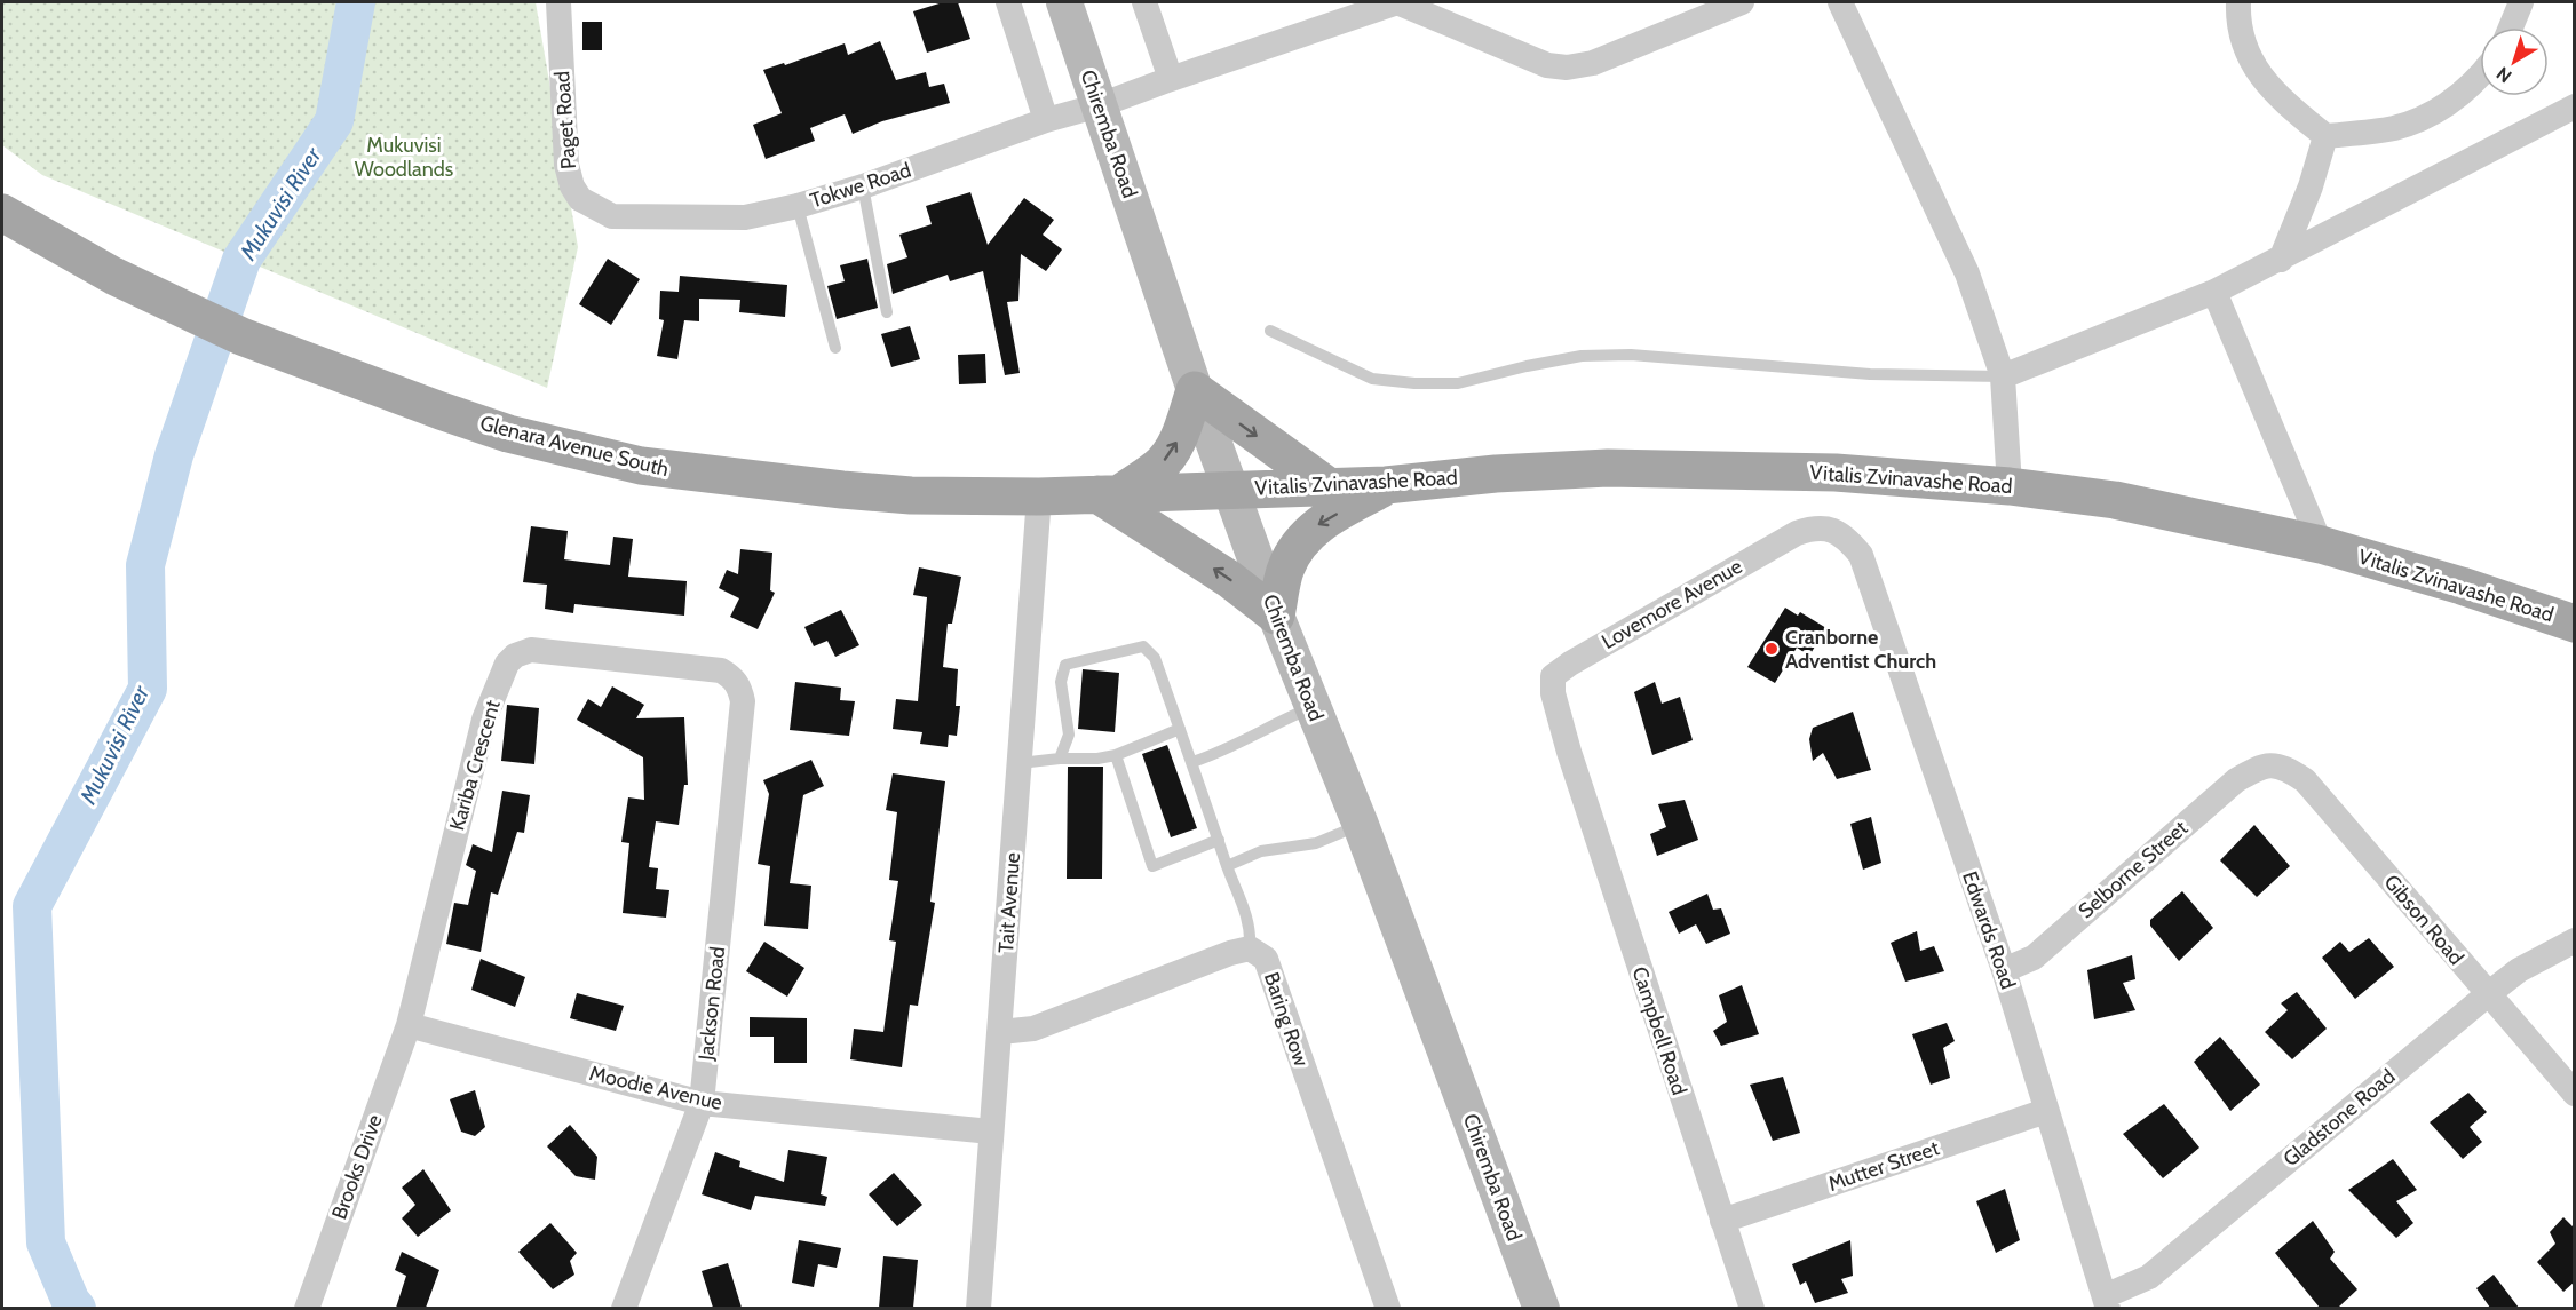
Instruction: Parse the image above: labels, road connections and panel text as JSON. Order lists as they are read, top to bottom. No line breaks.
{"streets":{"main road":["Chiremba Road","Glenara Avenue South","Vitalis Zvinavashe Road"],"street":["Paget Road","Tokwe Road","Lovemore Avenue","Kariba Crescent","Selborne Street","Tait Avenue","Gibson Road","Edwards Road","Jackson Road","Baring Row","Campbell Road","Moodie Avenue","Gladstone Road","Mutter Street","Brooks Drive"]},"crossings":[["Paget Road","Tokwe Road"],["Chiremba Road","Tokwe Road"],["Chiremba Road","Glenara Avenue South"],["Chiremba Road","Vitalis Zvinavashe Road"],["Glenara Avenue South","Vitalis Zvinavashe Road"],["Glenara Avenue South","Tait Avenue"],["Lovemore Avenue","Edwards Road"],["Lovemore Avenue","Campbell Road"],["Kariba Crescent","Jackson Road"],["Kariba Crescent","Moodie Avenue"],["Kariba Crescent","Brooks Drive"],["Selborne Street","Gibson Road"],["Selborne Street","Edwards Road"],["Tait Avenue","Baring Row"],["Tait Avenue","Moodie Avenue"],["Gibson Road","Gladstone Road"],["Edwards Road","Gladstone Road"],["Edwards Road","Mutter Street"],["Jackson Road","Moodie Avenue"],["Campbell Road","Mutter Street"],["Moodie Avenue","Brooks Drive"]],"water":["Mukuvisi River"],"parks":["Mukuvisi Woodlands"],"places":["Cranborne Adventist Church"],"north":"bottom left"}
